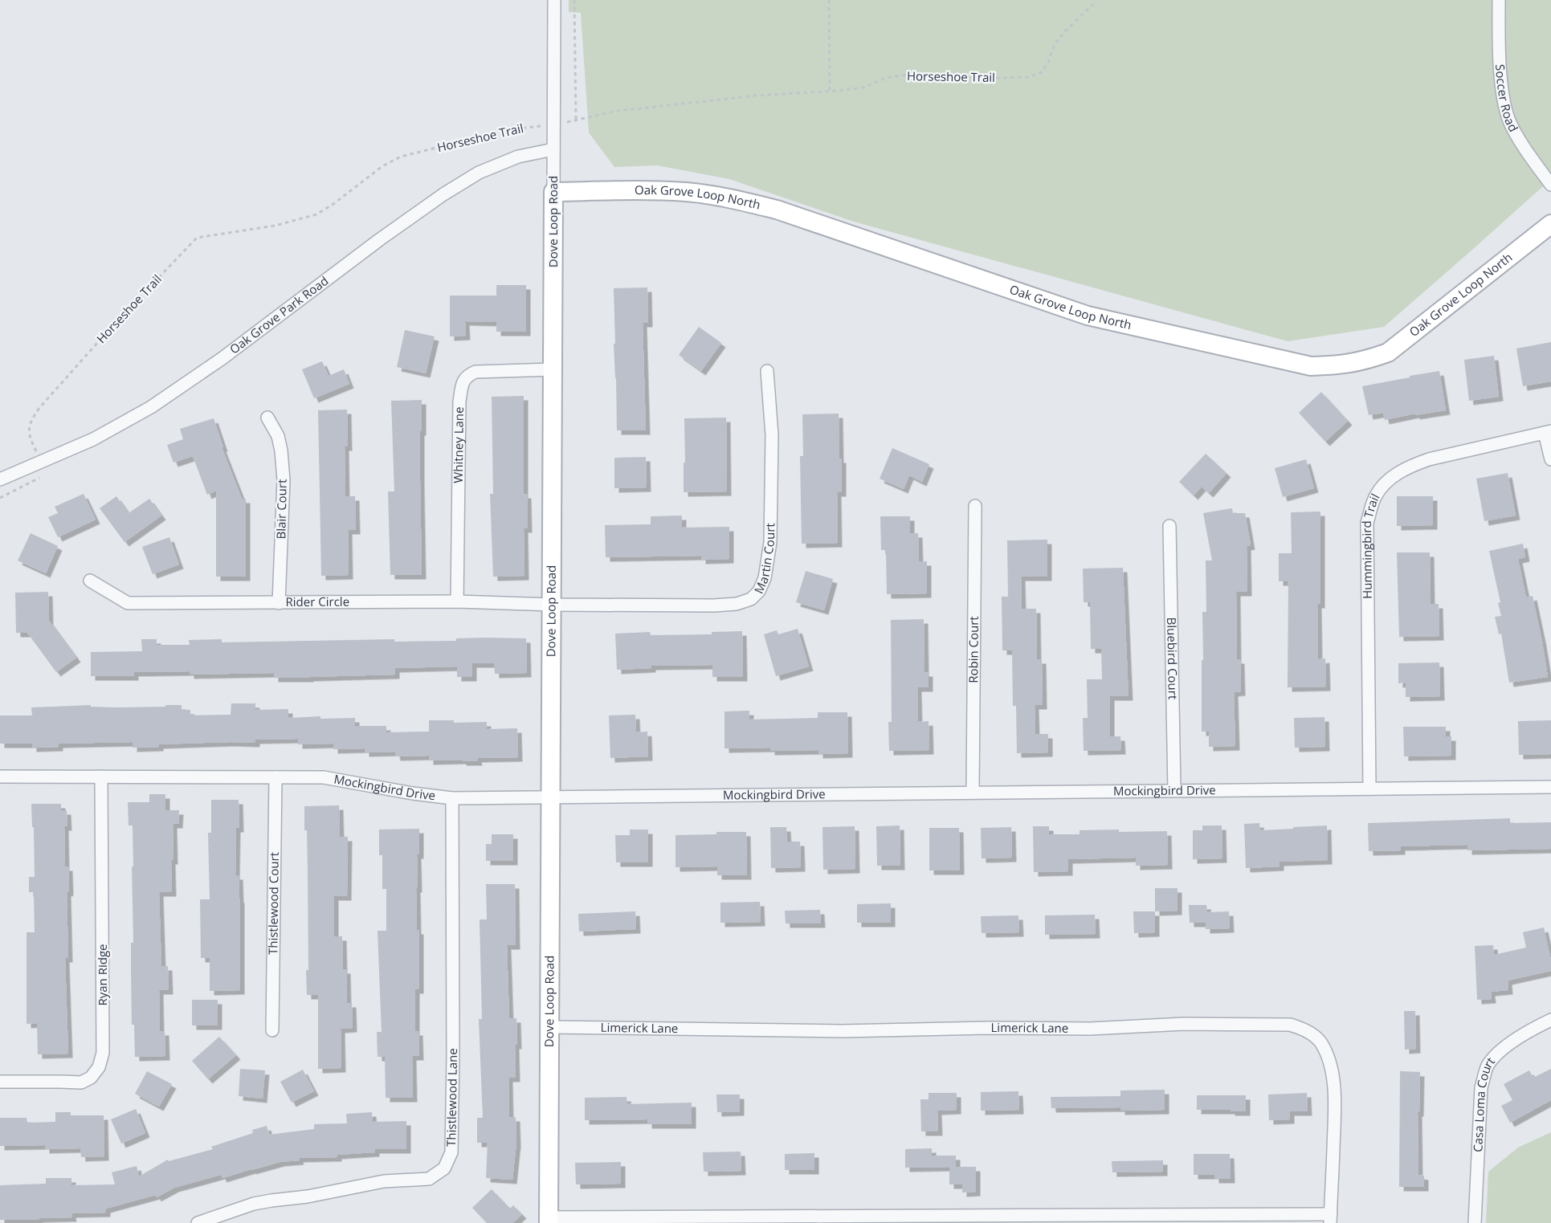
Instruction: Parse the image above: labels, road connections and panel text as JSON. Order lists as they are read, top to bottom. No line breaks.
{"streets":{"street":["Soccer Road","Oak Grove Loop North","Dove Loop Road","Oak Grove Park Road","Whitney Lane","Blair Court","Hummingbird Trail","Martin Court","Rider Circle","Robin Court","Bluebird Court","Mockingbird Drive","Thistlewood Court","Ryan Ridge","Limerick Lane","Thistlewood Lane","Casa Loma Court"],"path":["Horseshoe Trail"]},"crossings":[["Horseshoe Trail","Dove Loop Road"],["Horseshoe Trail","Oak Grove Park Road"],["Oak Grove Loop North","Dove Loop Road"],["Dove Loop Road","Oak Grove Park Road"],["Dove Loop Road","Whitney Lane"],["Dove Loop Road","Martin Court"],["Dove Loop Road","Rider Circle"],["Dove Loop Road","Mockingbird Drive"],["Dove Loop Road","Limerick Lane"],["Whitney Lane","Rider Circle"],["Blair Court","Rider Circle"],["Hummingbird Trail","Mockingbird Drive"],["Martin Court","Rider Circle"],["Robin Court","Mockingbird Drive"],["Bluebird Court","Mockingbird Drive"],["Mockingbird Drive","Thistlewood Court"],["Mockingbird Drive","Ryan Ridge"],["Mockingbird Drive","Thistlewood Lane"]]}
